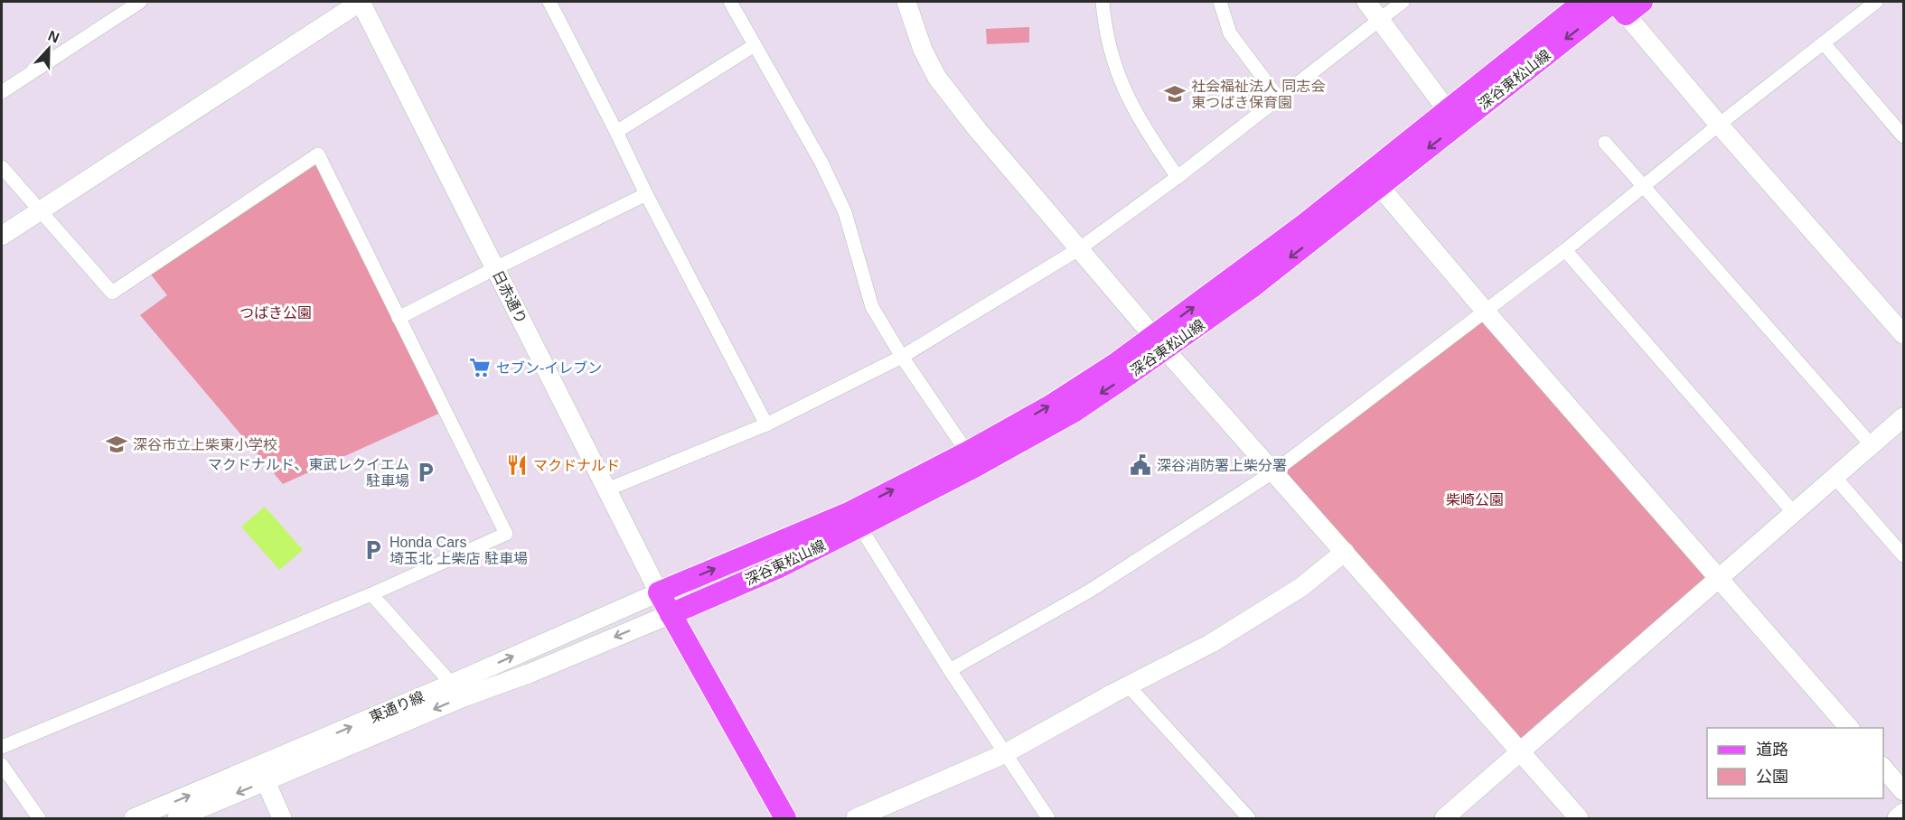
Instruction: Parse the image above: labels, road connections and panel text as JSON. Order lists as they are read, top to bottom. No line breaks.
{"streets":{"main road":["深谷東松山線"],"street":["日赤通り","東通り線"]},"crossings":[["深谷東松山線","日赤通り"],["深谷東松山線","東通り線"],["日赤通り","東通り線"]],"parks":["つばき公園","柴崎公園"],"places":{"school or university":["社会福祉法人 同志会 東つばき保育園","深谷市立上柴東小学校"],"supermarket":["セブン-イレブン"],"restaurant":["マクドナルド"],"public building":["深谷消防署上柴分署"],"parking":["マクドナルド、東武レクイエム 駐車場","Honda Cars 埼玉北 上柴店 駐車場"]},"legend":["道路","公園"],"north":"top"}
